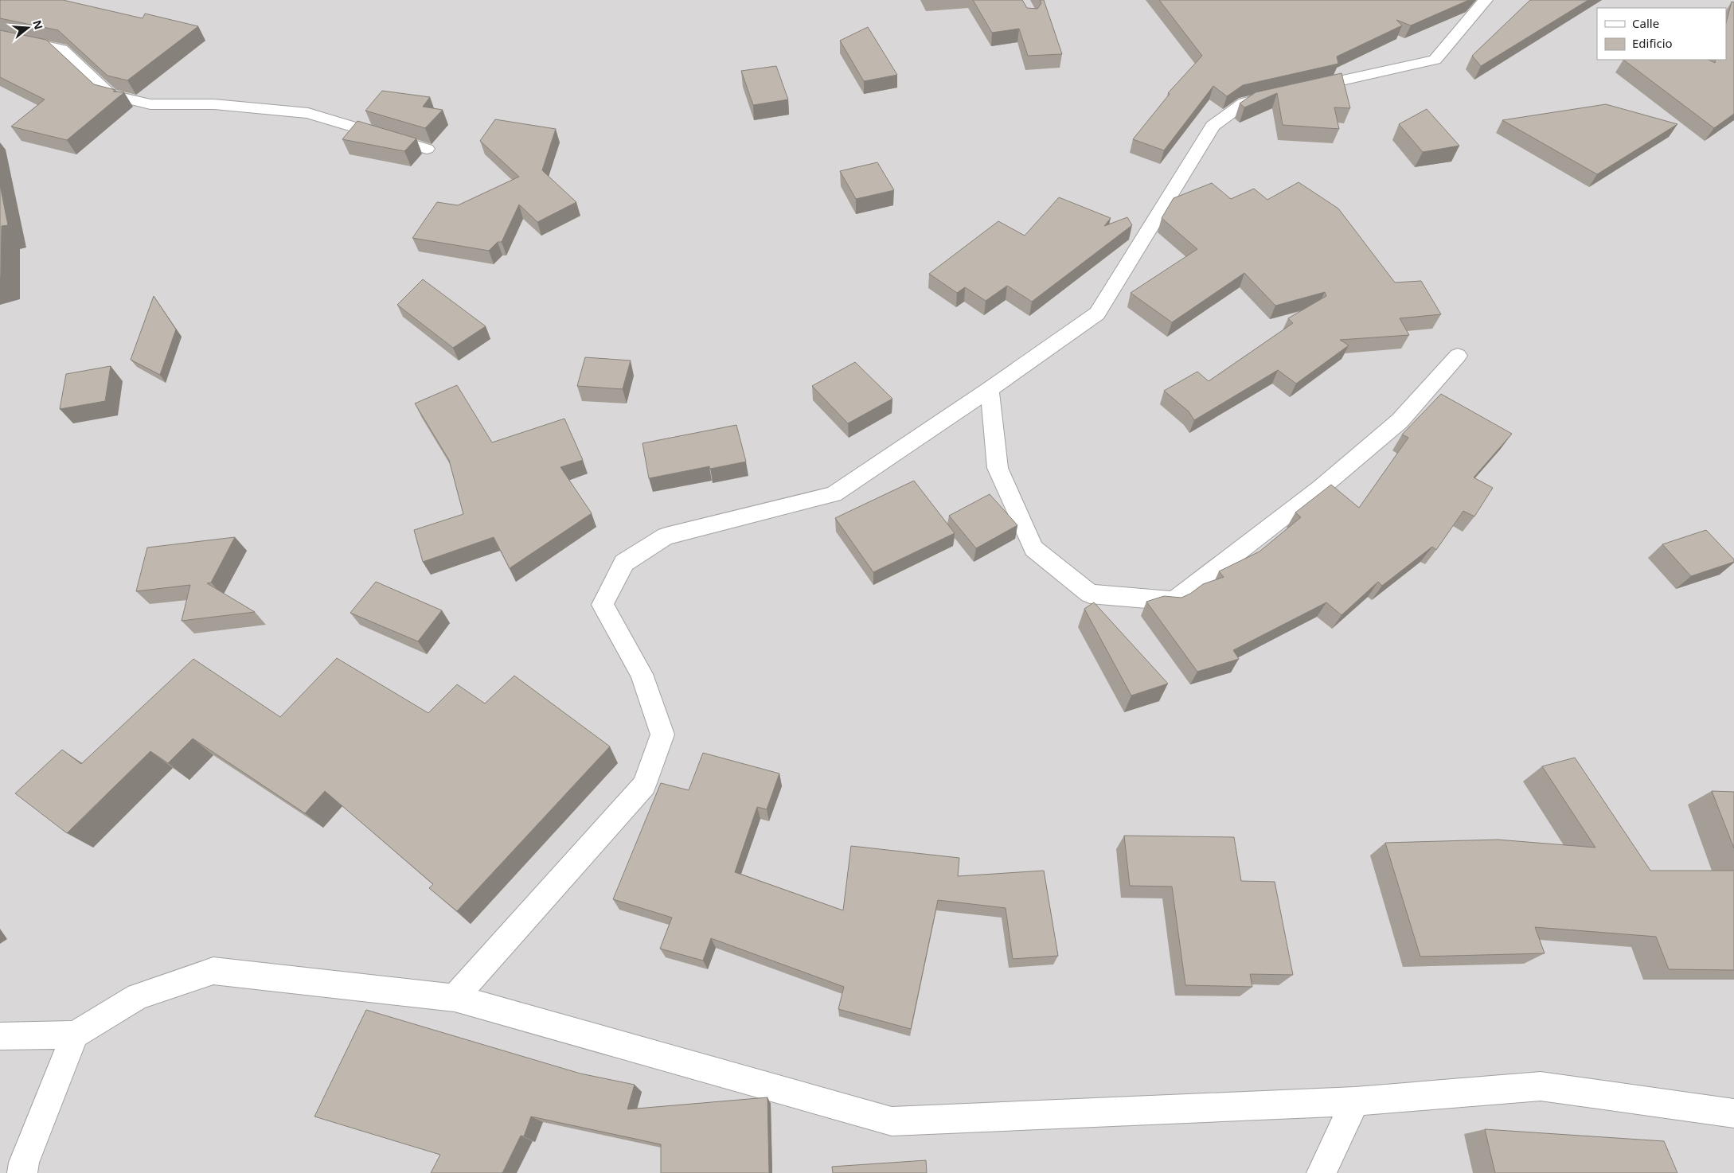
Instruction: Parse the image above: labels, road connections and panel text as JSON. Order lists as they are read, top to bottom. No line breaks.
{"legend":["Calle","Edificio"],"north":"right"}
